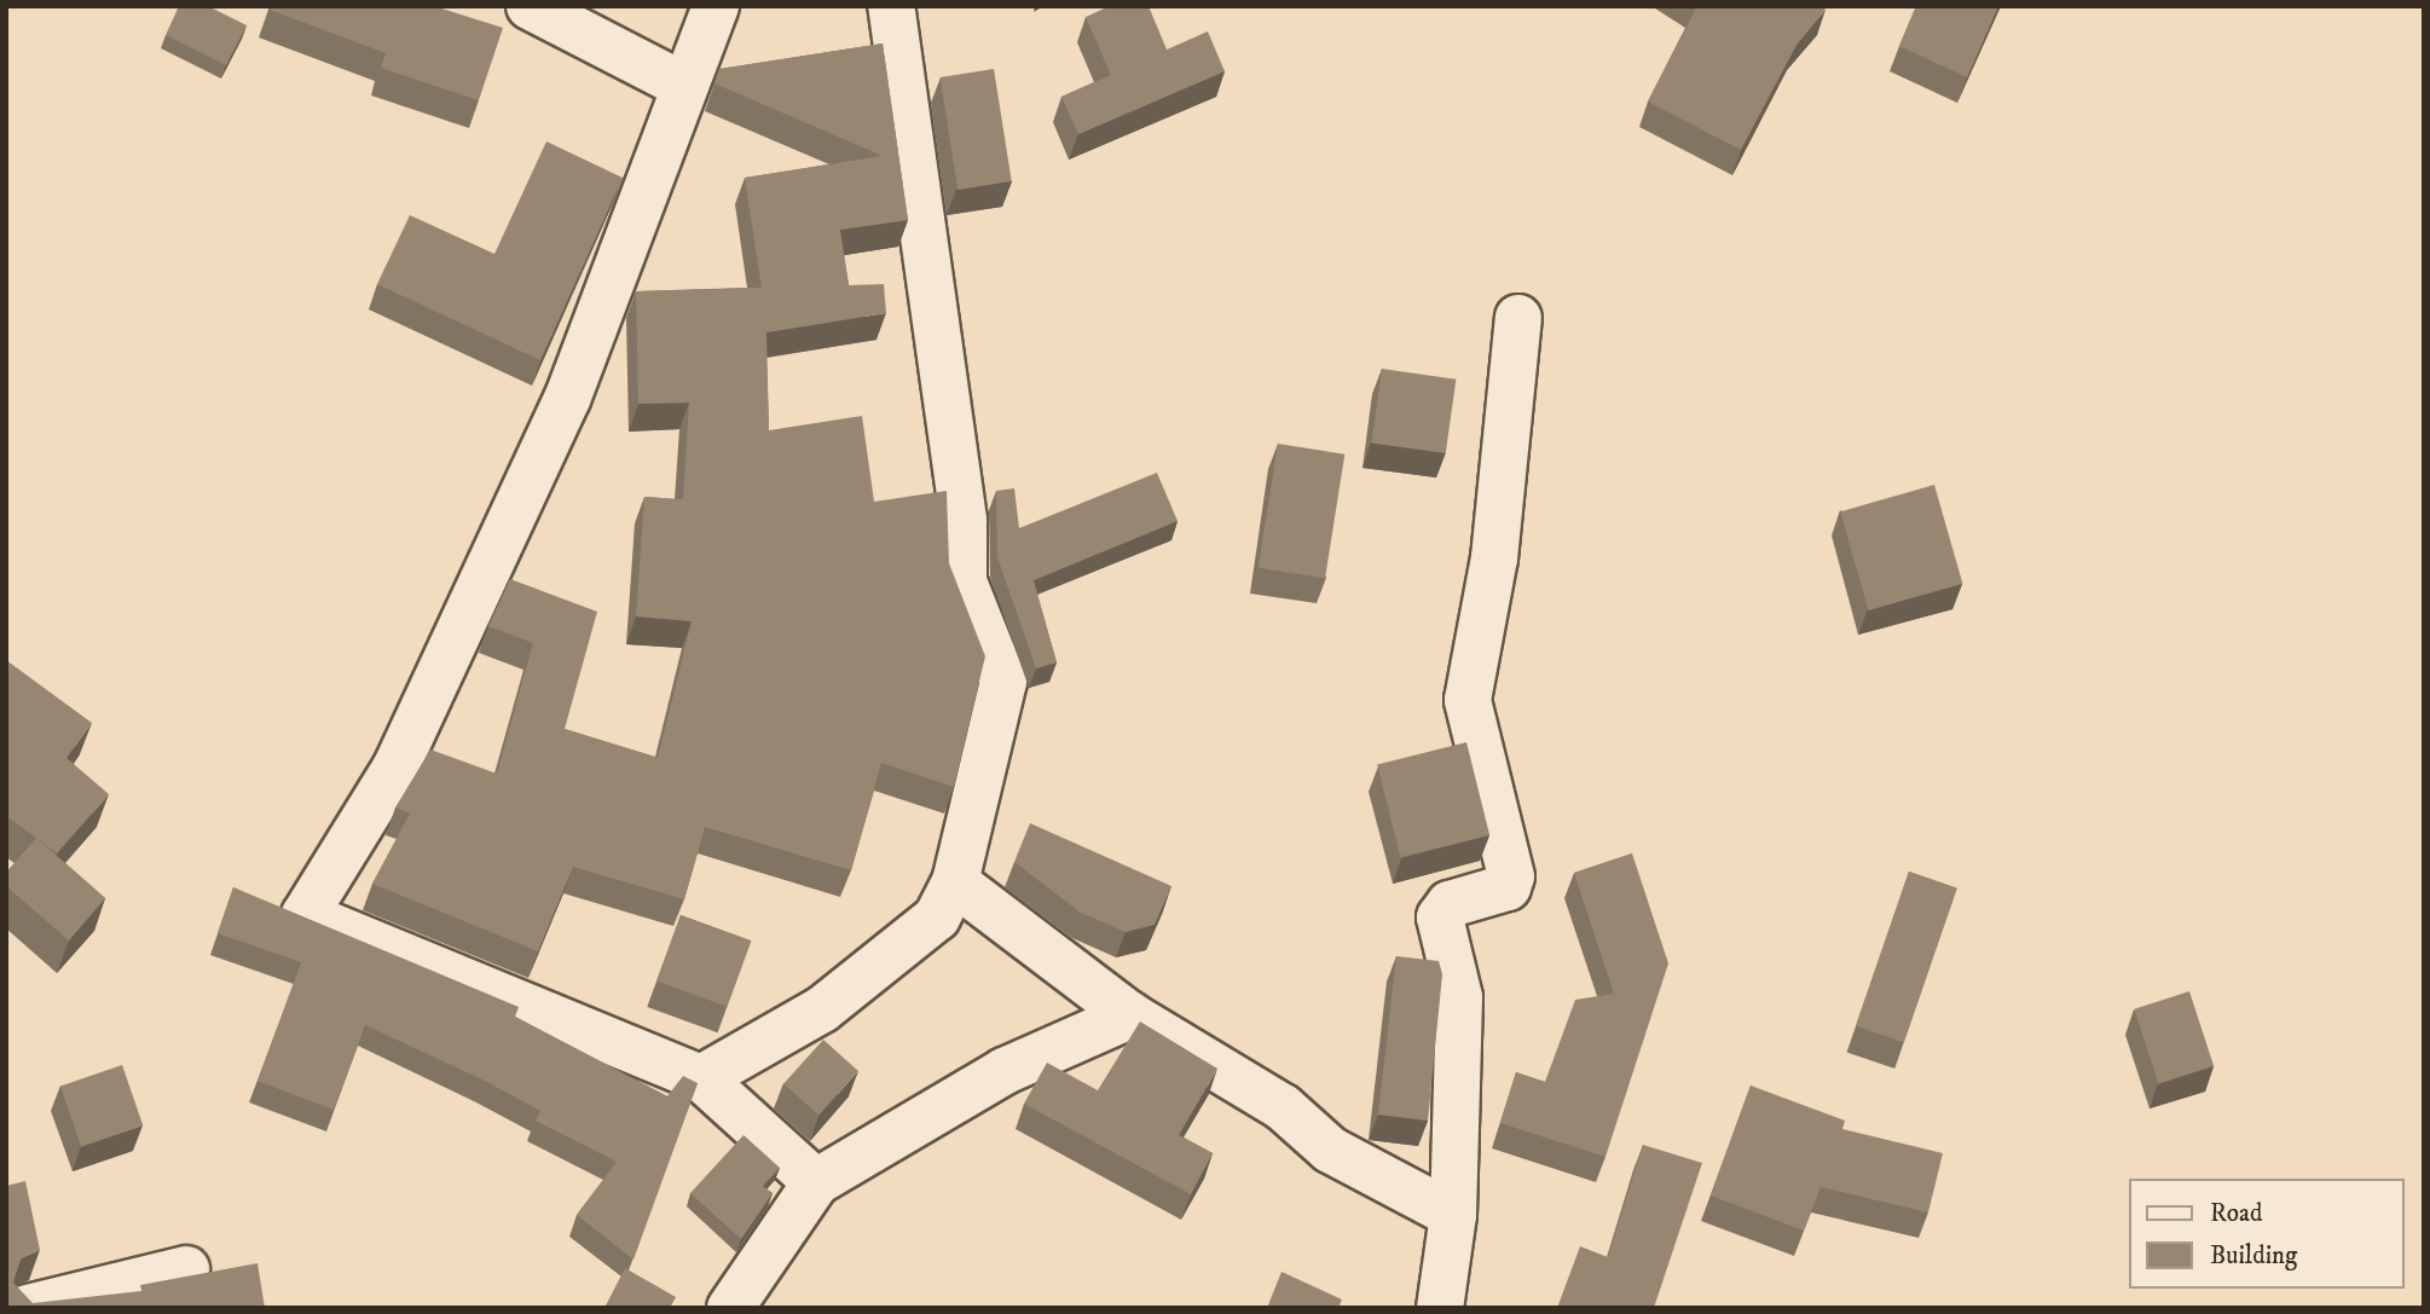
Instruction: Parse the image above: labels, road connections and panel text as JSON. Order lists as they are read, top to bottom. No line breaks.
{"legend":["Road","Building"]}
